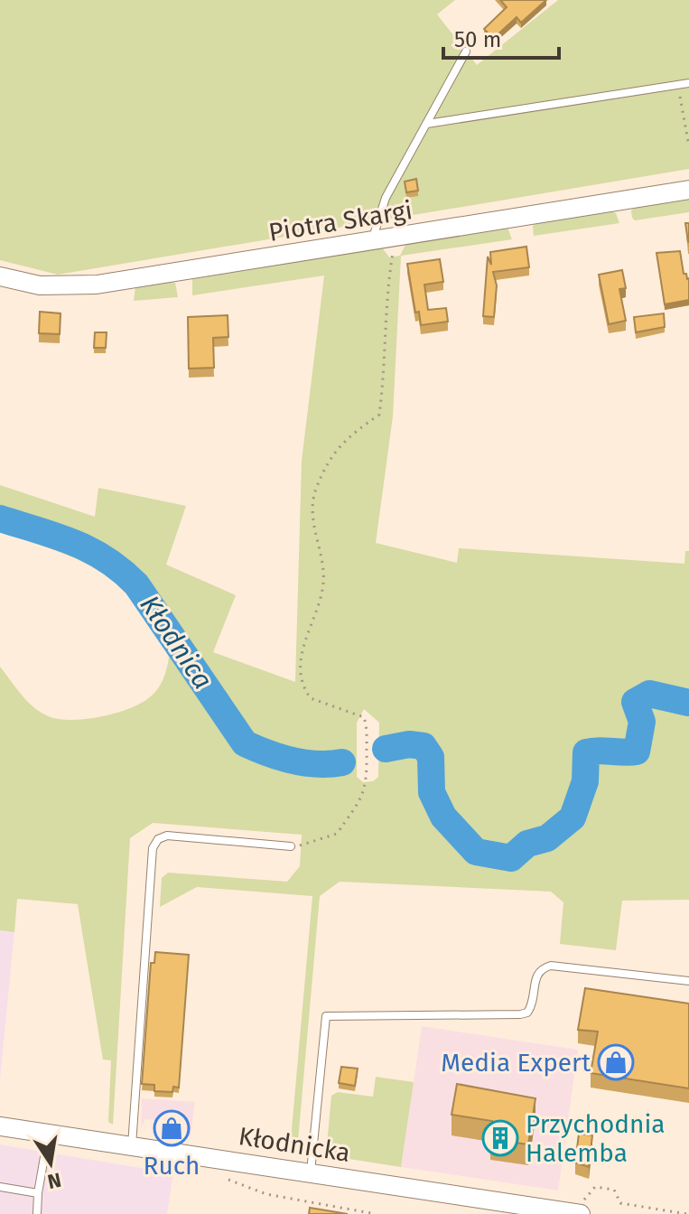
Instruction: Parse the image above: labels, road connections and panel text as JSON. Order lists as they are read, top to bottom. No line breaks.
{"streets":{"street":["Piotra Skargi","Kłodnicka"]},"water":["Kłodnica"],"places":{"shop":["Media Expert","Ruch"],"building":["Przychodnia Halemba"]},"scale_bar":"50 m","north":"bottom"}
